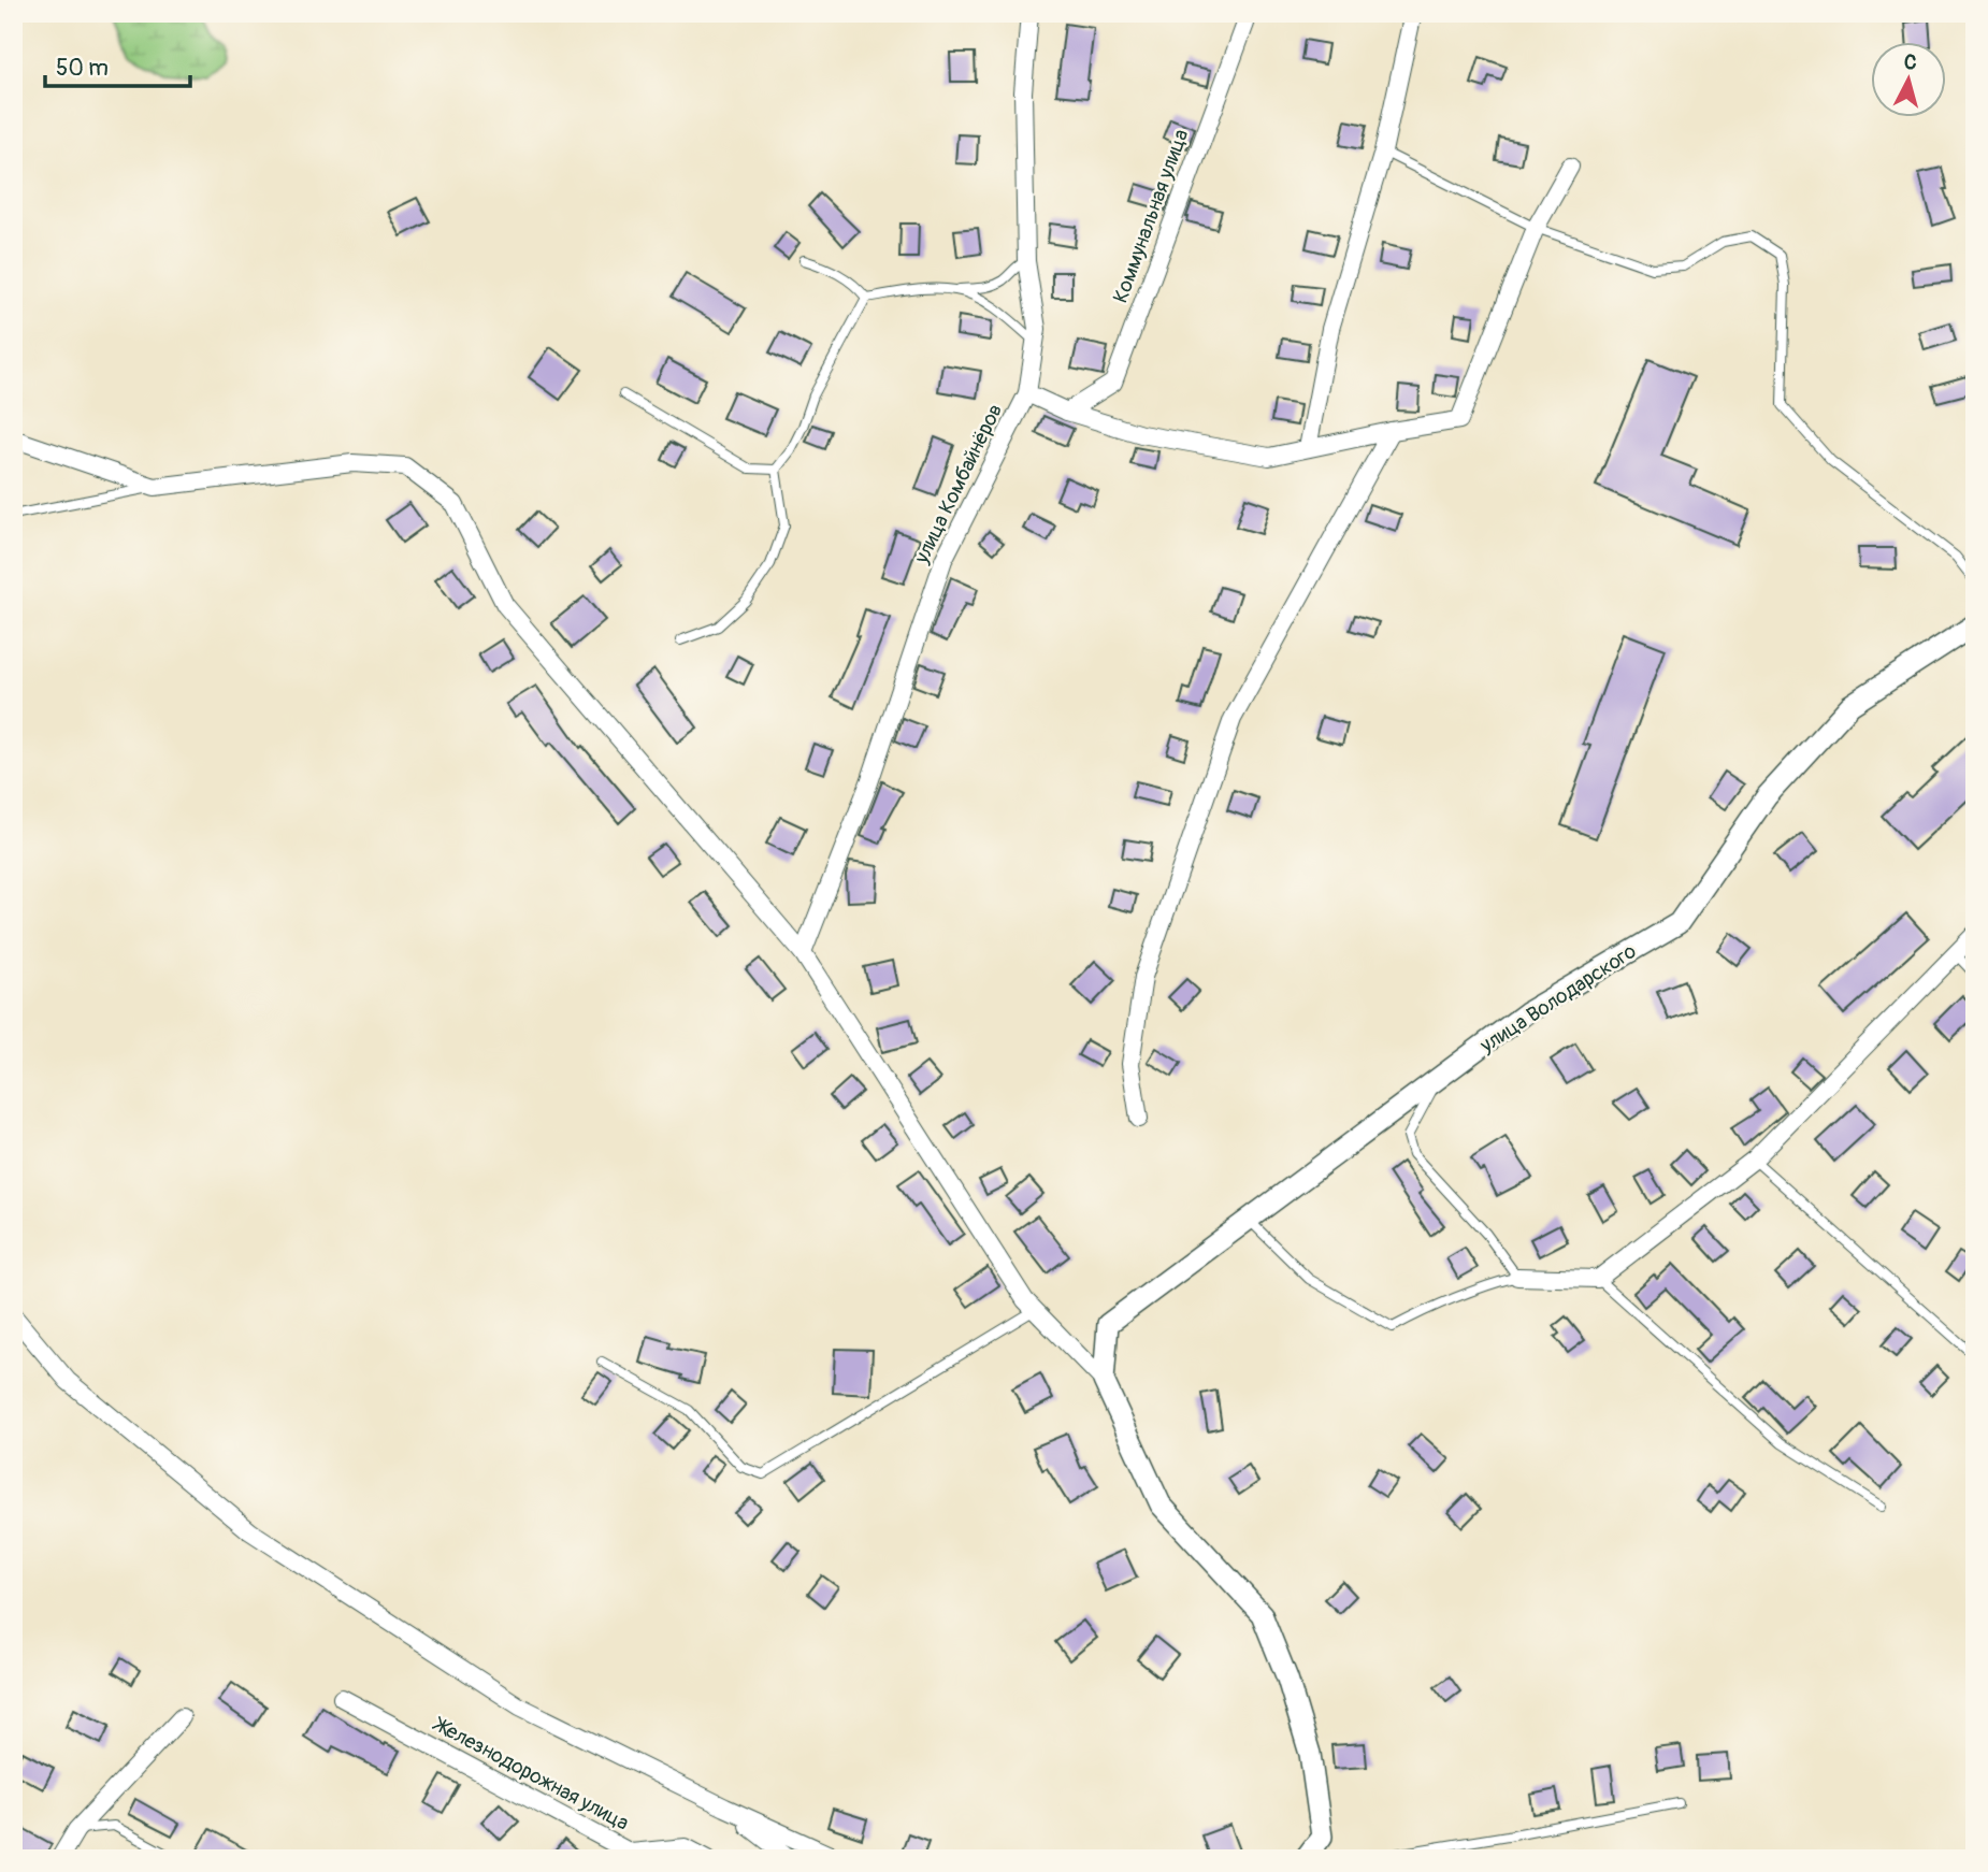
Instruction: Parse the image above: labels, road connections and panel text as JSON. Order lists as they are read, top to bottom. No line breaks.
{"streets":{"street":["Коммунальная улица","улица Комбайнёров","улица Володарского","Железнодорожная улица"]},"scale_bar":"50 m","north":"top"}
